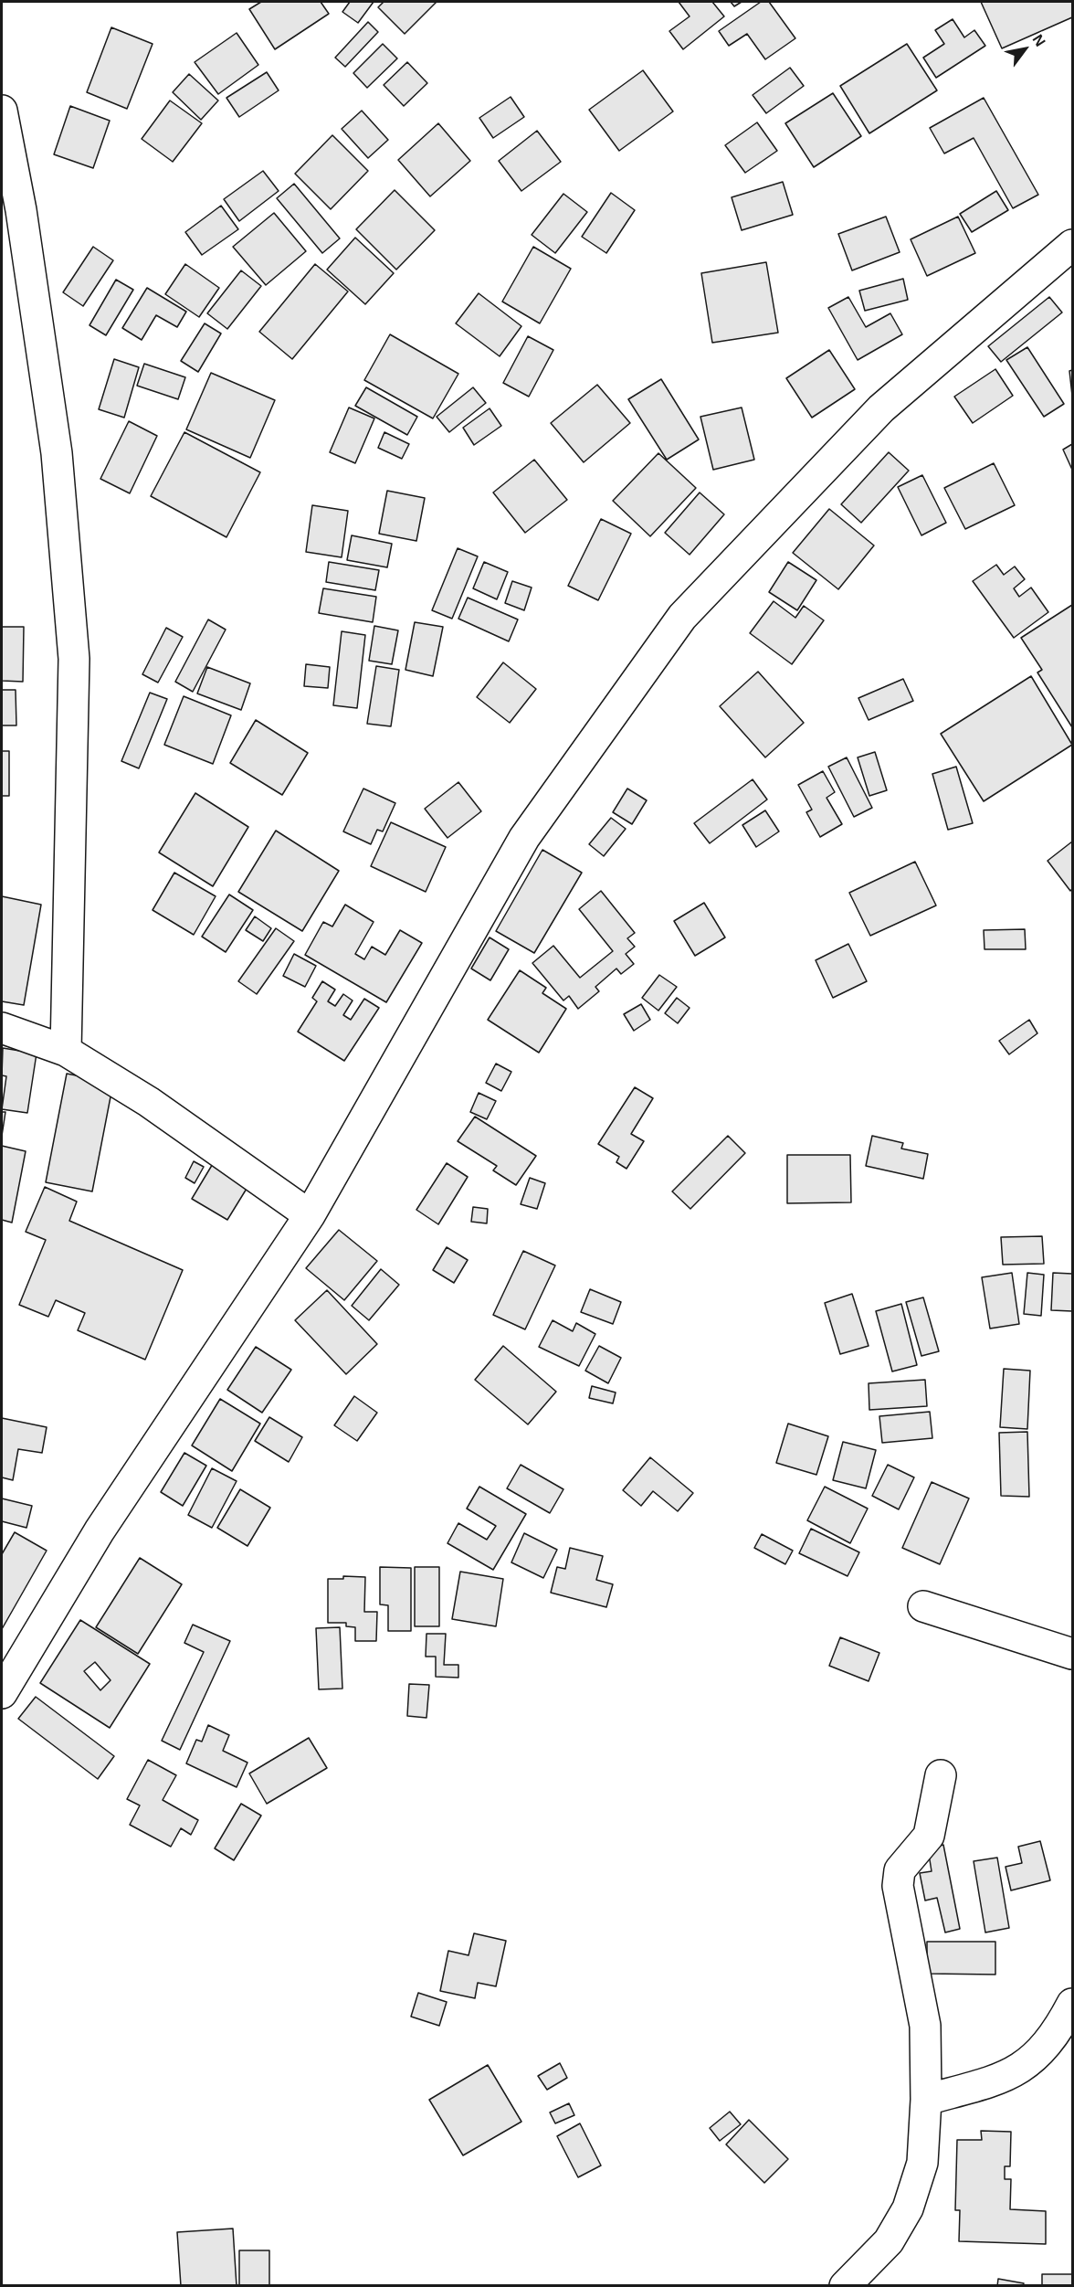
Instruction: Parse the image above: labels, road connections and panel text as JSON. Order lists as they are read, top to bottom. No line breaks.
{"north":"top right"}
